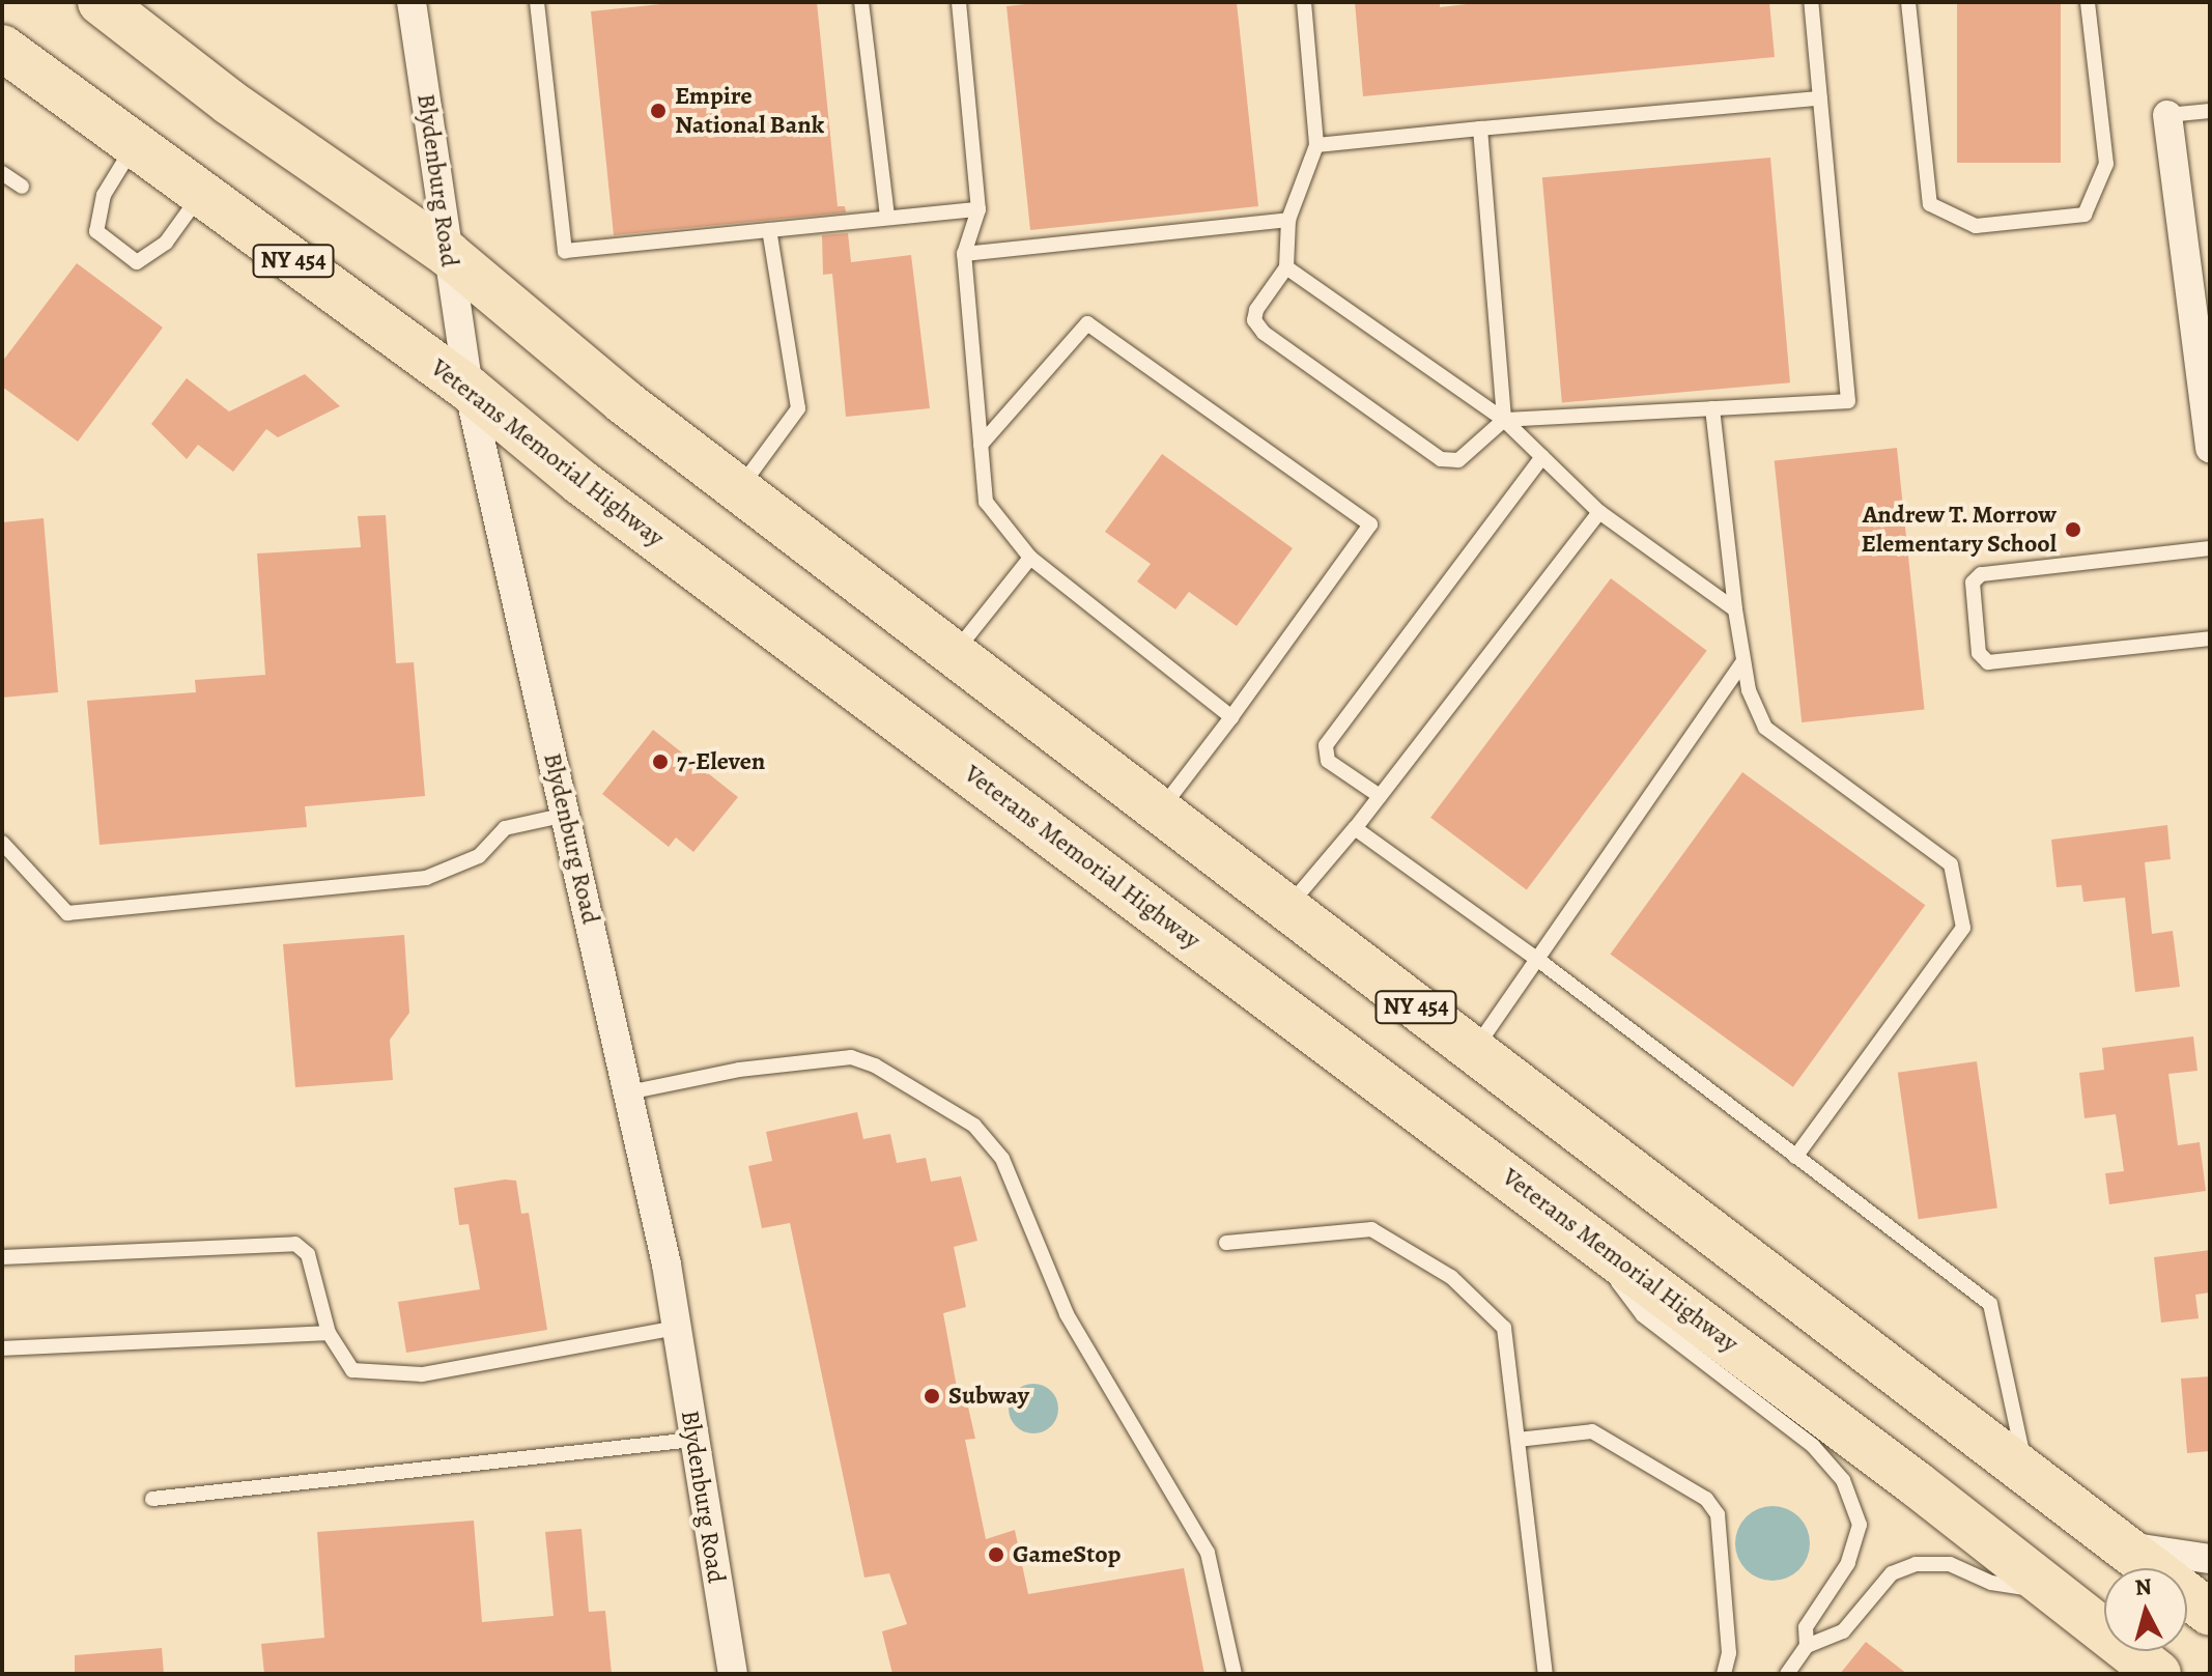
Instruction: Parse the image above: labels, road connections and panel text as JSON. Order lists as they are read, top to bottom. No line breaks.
{"streets":{"highway":["NY 454","Veterans Memorial Highway"],"street":["Blydenburg Road"]},"crossings":[["Blydenburg Road","NY 454"],["Blydenburg Road","Veterans Memorial Highway"]],"places":["Empire National Bank","Andrew T. Morrow Elementary School","7-Eleven","Subway","GameStop"],"north":"top"}
